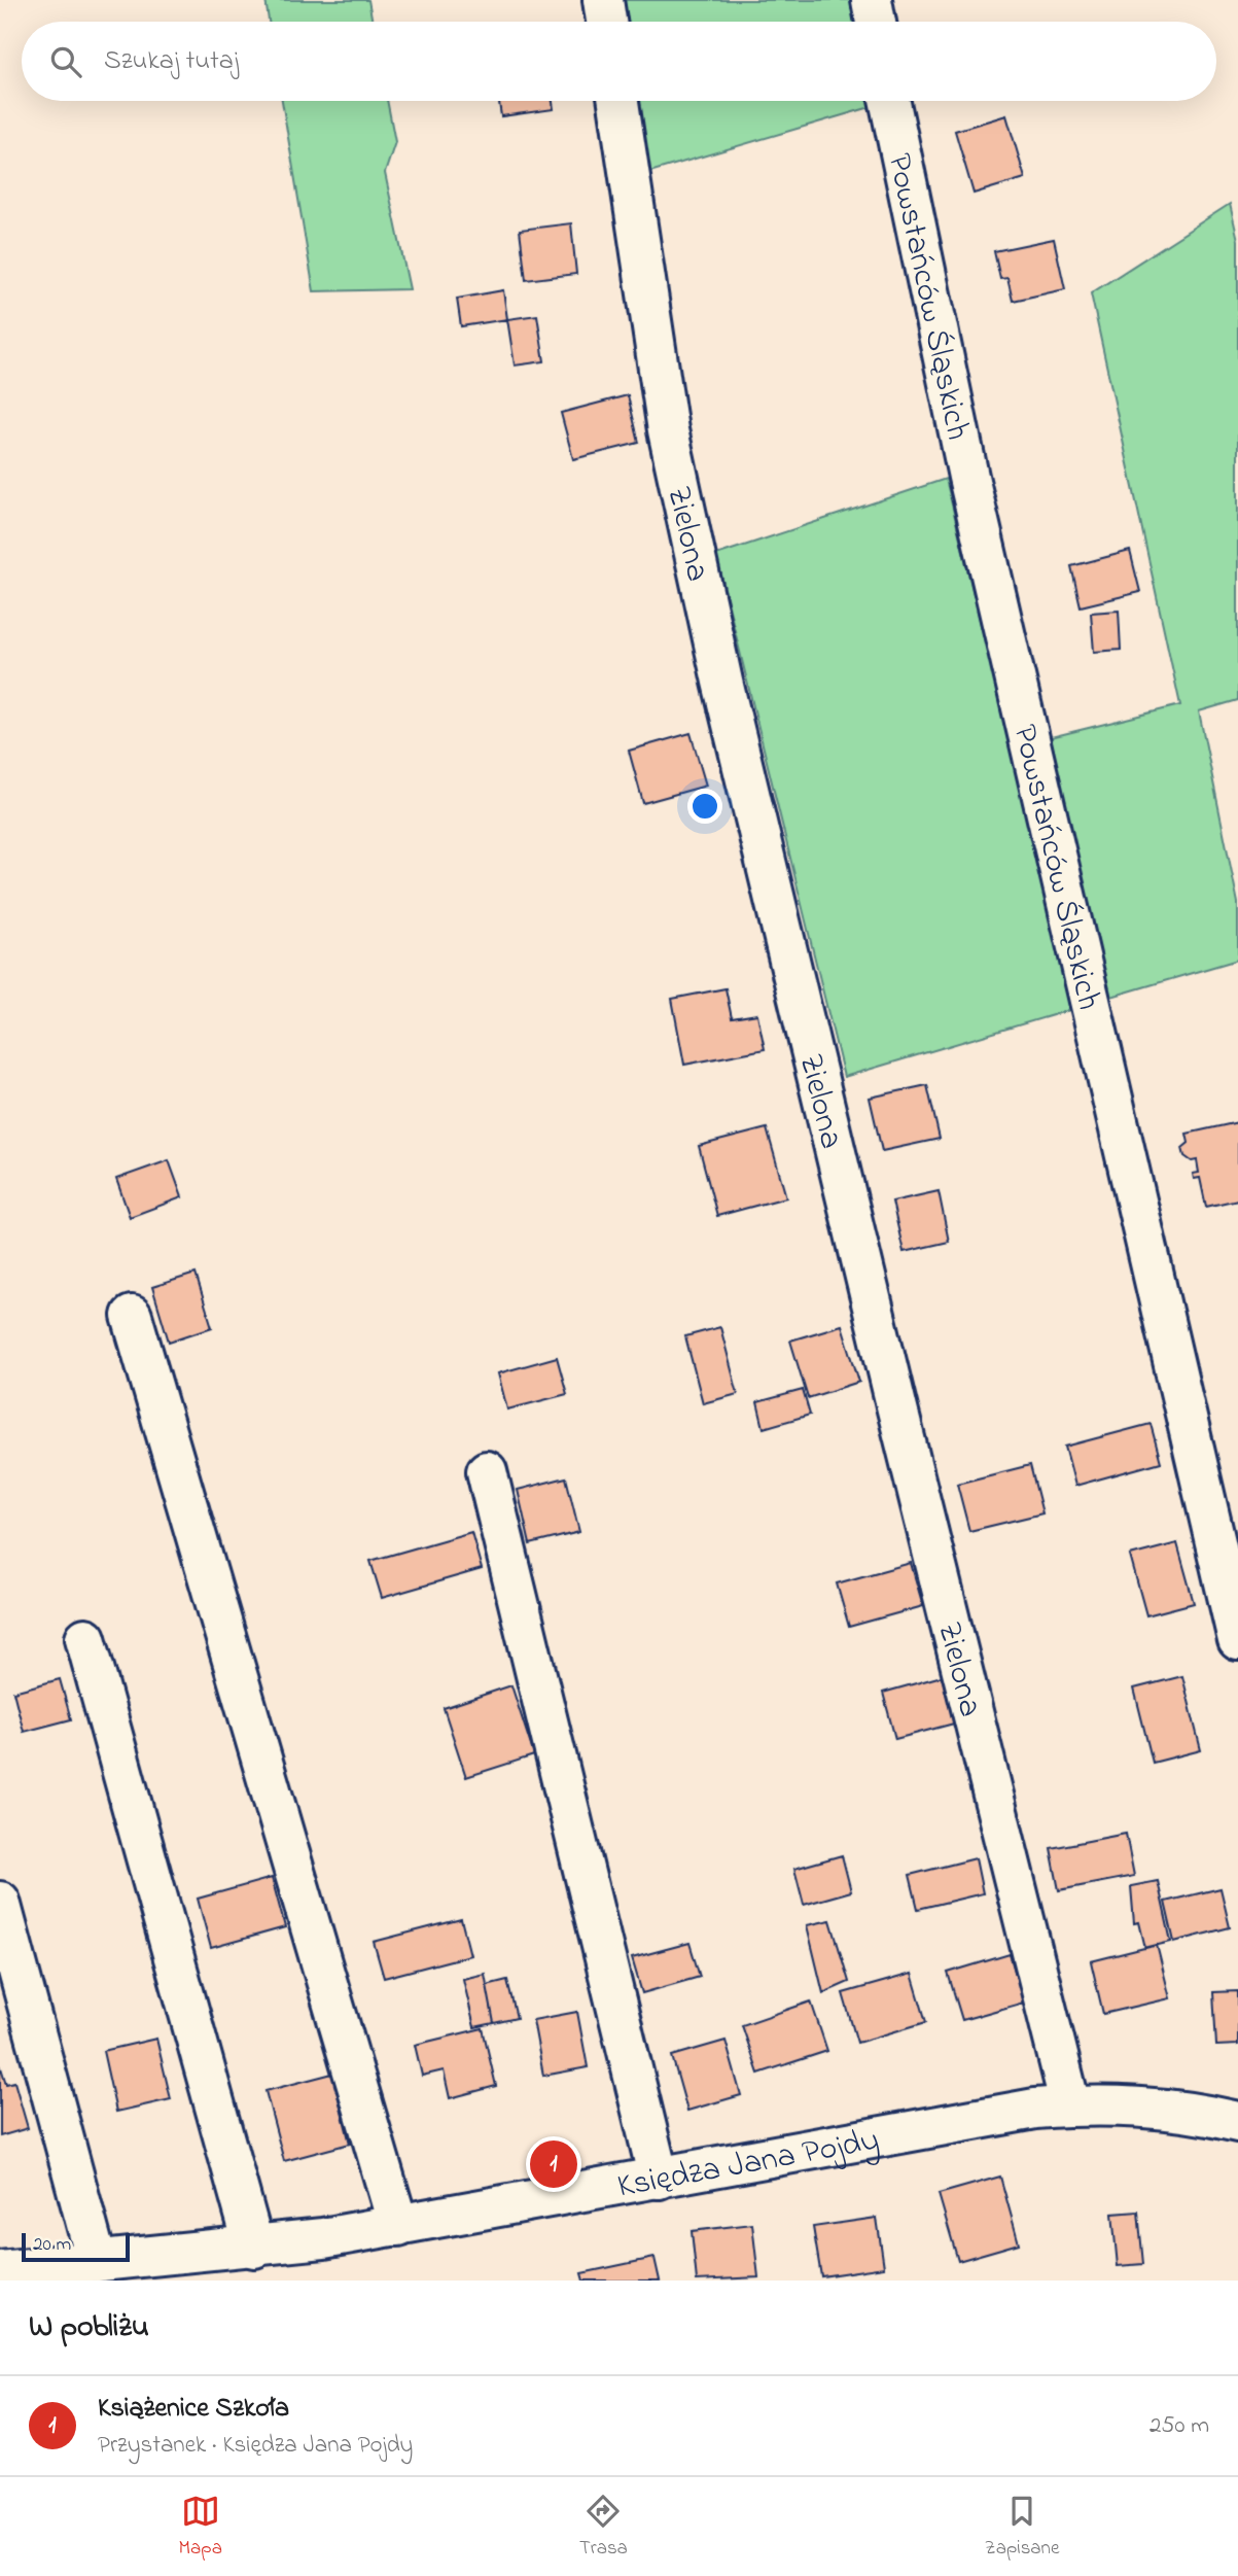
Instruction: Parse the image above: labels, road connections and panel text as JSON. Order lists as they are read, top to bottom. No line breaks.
{"streets":{"street":["Powstańców Śląskich","Zielona","Księdza Jana Pojdy"]},"crossings":[["Zielona","Księdza Jana Pojdy"]],"scale_bar":"20 m","page":{"search":"Szukaj tutaj","pins":"1","scale":"20 m","heading":"W pobliżu","list":[{"mark":"1","name":"Książenice Szkoła","note":"Przystanek · Księdza Jana Pojdy","value":"250 m"}],"nav":["Mapa","Trasa","Zapisane"]}}
